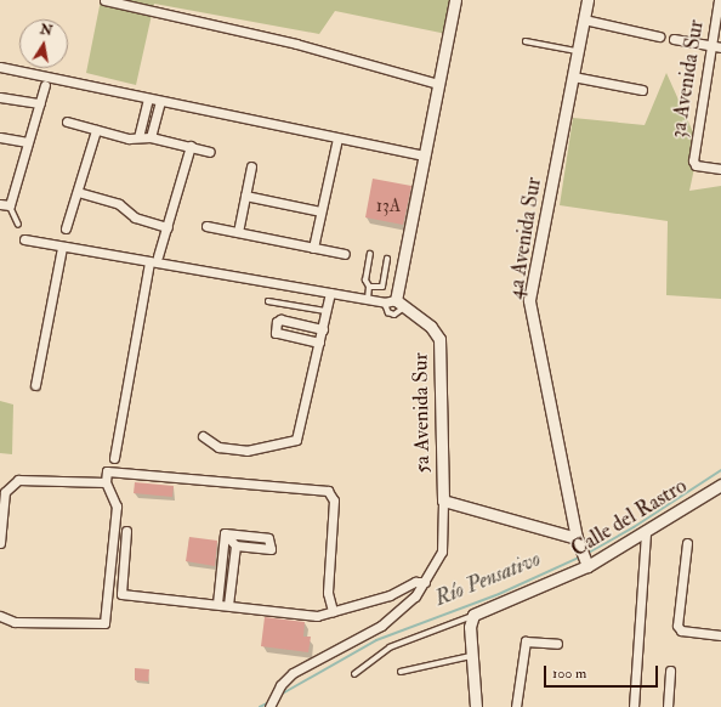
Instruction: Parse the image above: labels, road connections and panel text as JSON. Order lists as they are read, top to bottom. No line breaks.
{"streets":{"street":["3a Avenida Sur","4a Avenida Sur","5a Avenida Sur","Calle del Rastro"]},"crossings":[["4a Avenida Sur","Calle del Rastro"]],"water":["Río Pensativo"],"house_numbers":["13A"],"scale_bar":"100 m","north":"top"}
